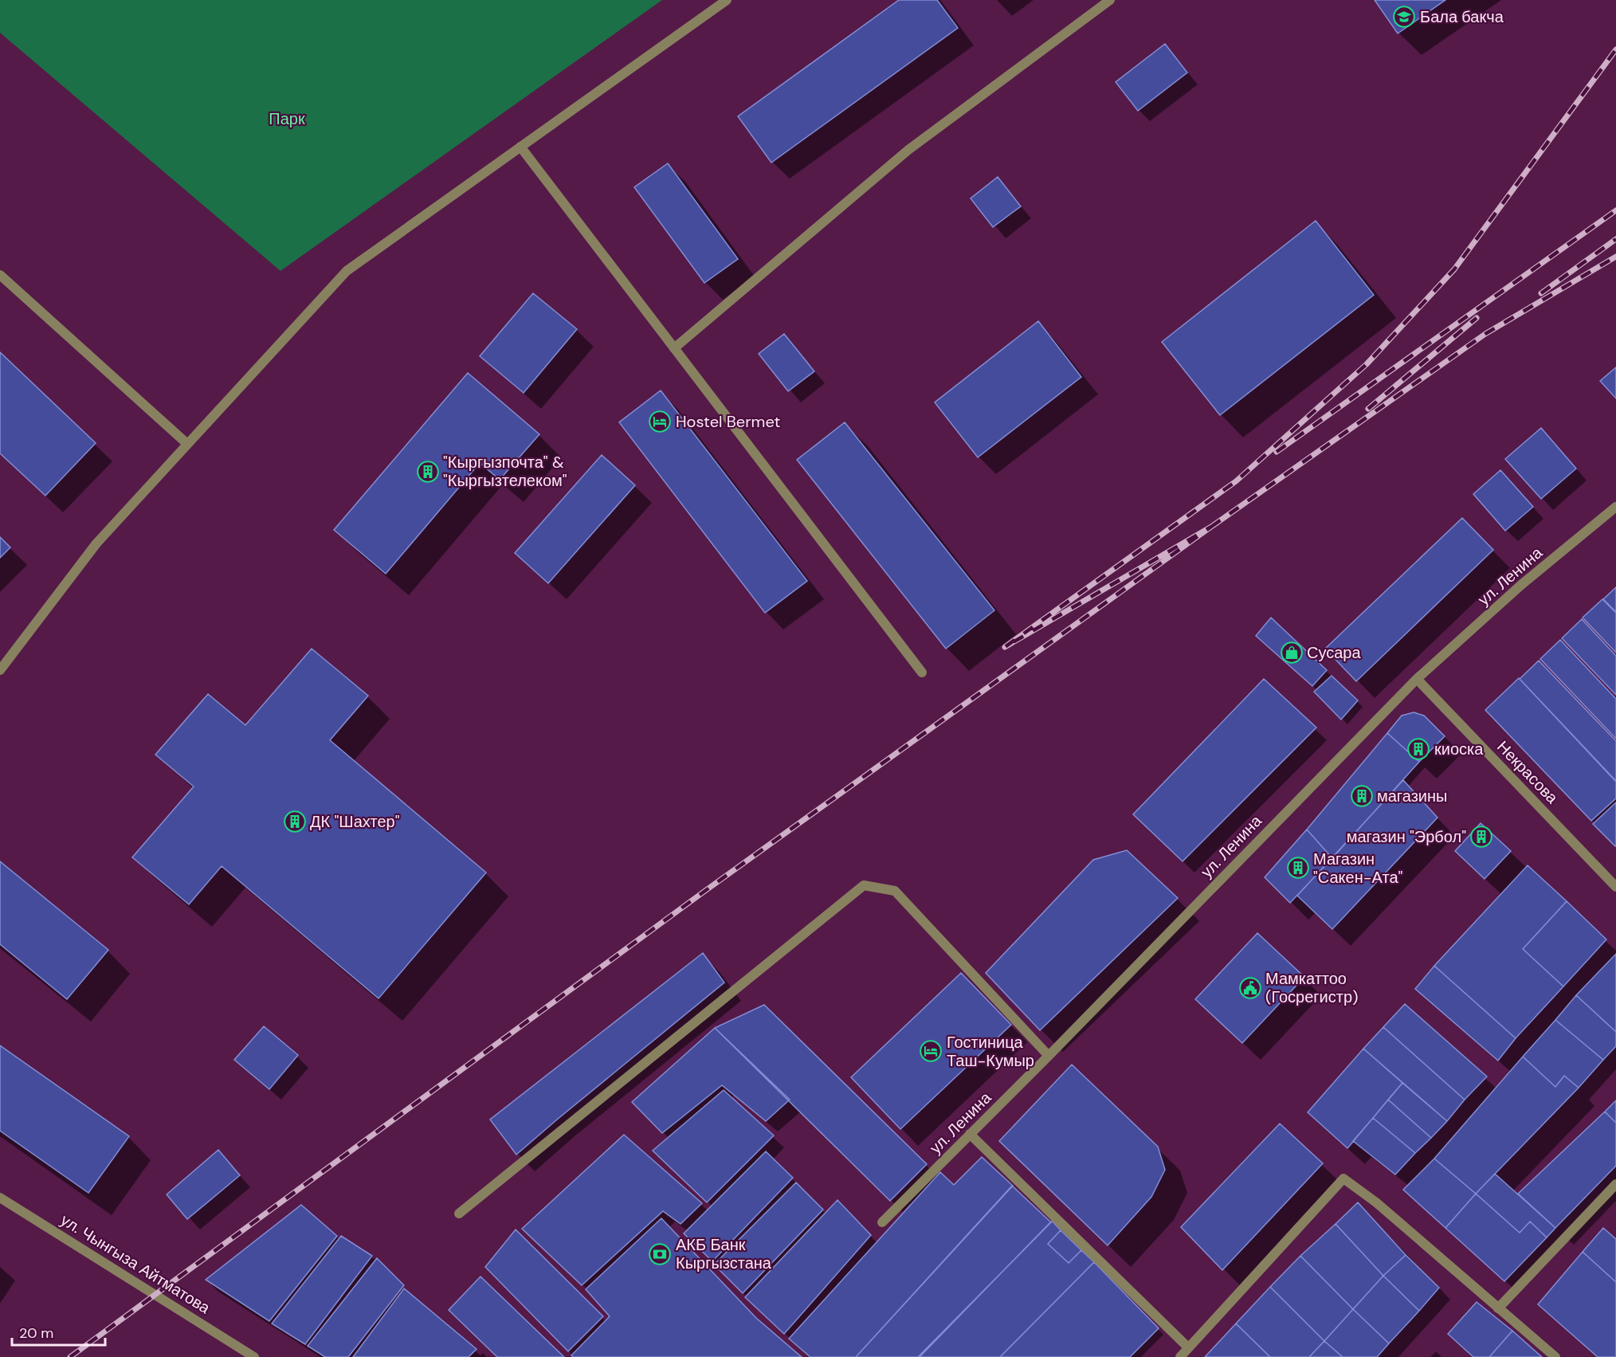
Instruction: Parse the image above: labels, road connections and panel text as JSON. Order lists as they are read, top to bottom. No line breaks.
{"streets":{"street":["ул. Ленина","Некрасова","ул. Чынгыза Айтматова"]},"crossings":[["ул. Ленина","Некрасова"]],"parks":["Парк"],"places":{"school or university":["Бала бакча"],"hotel":["Hostel Bermet","Гостиница Таш-Кумыр"],"building":["\"Кыргызпочта\" & \"Кыргызтелеком\"","киоска","магазины","ДК \"Шахтер\"","магазин \"Эрбол\"","Магазин \"Сакен-Ата\""],"shop":["Сусара"],"public building":["Мамкаттоо (Госрегистр)"],"bank":["АКБ Банк Кыргызстана"]},"scale_bar":"20 m"}
